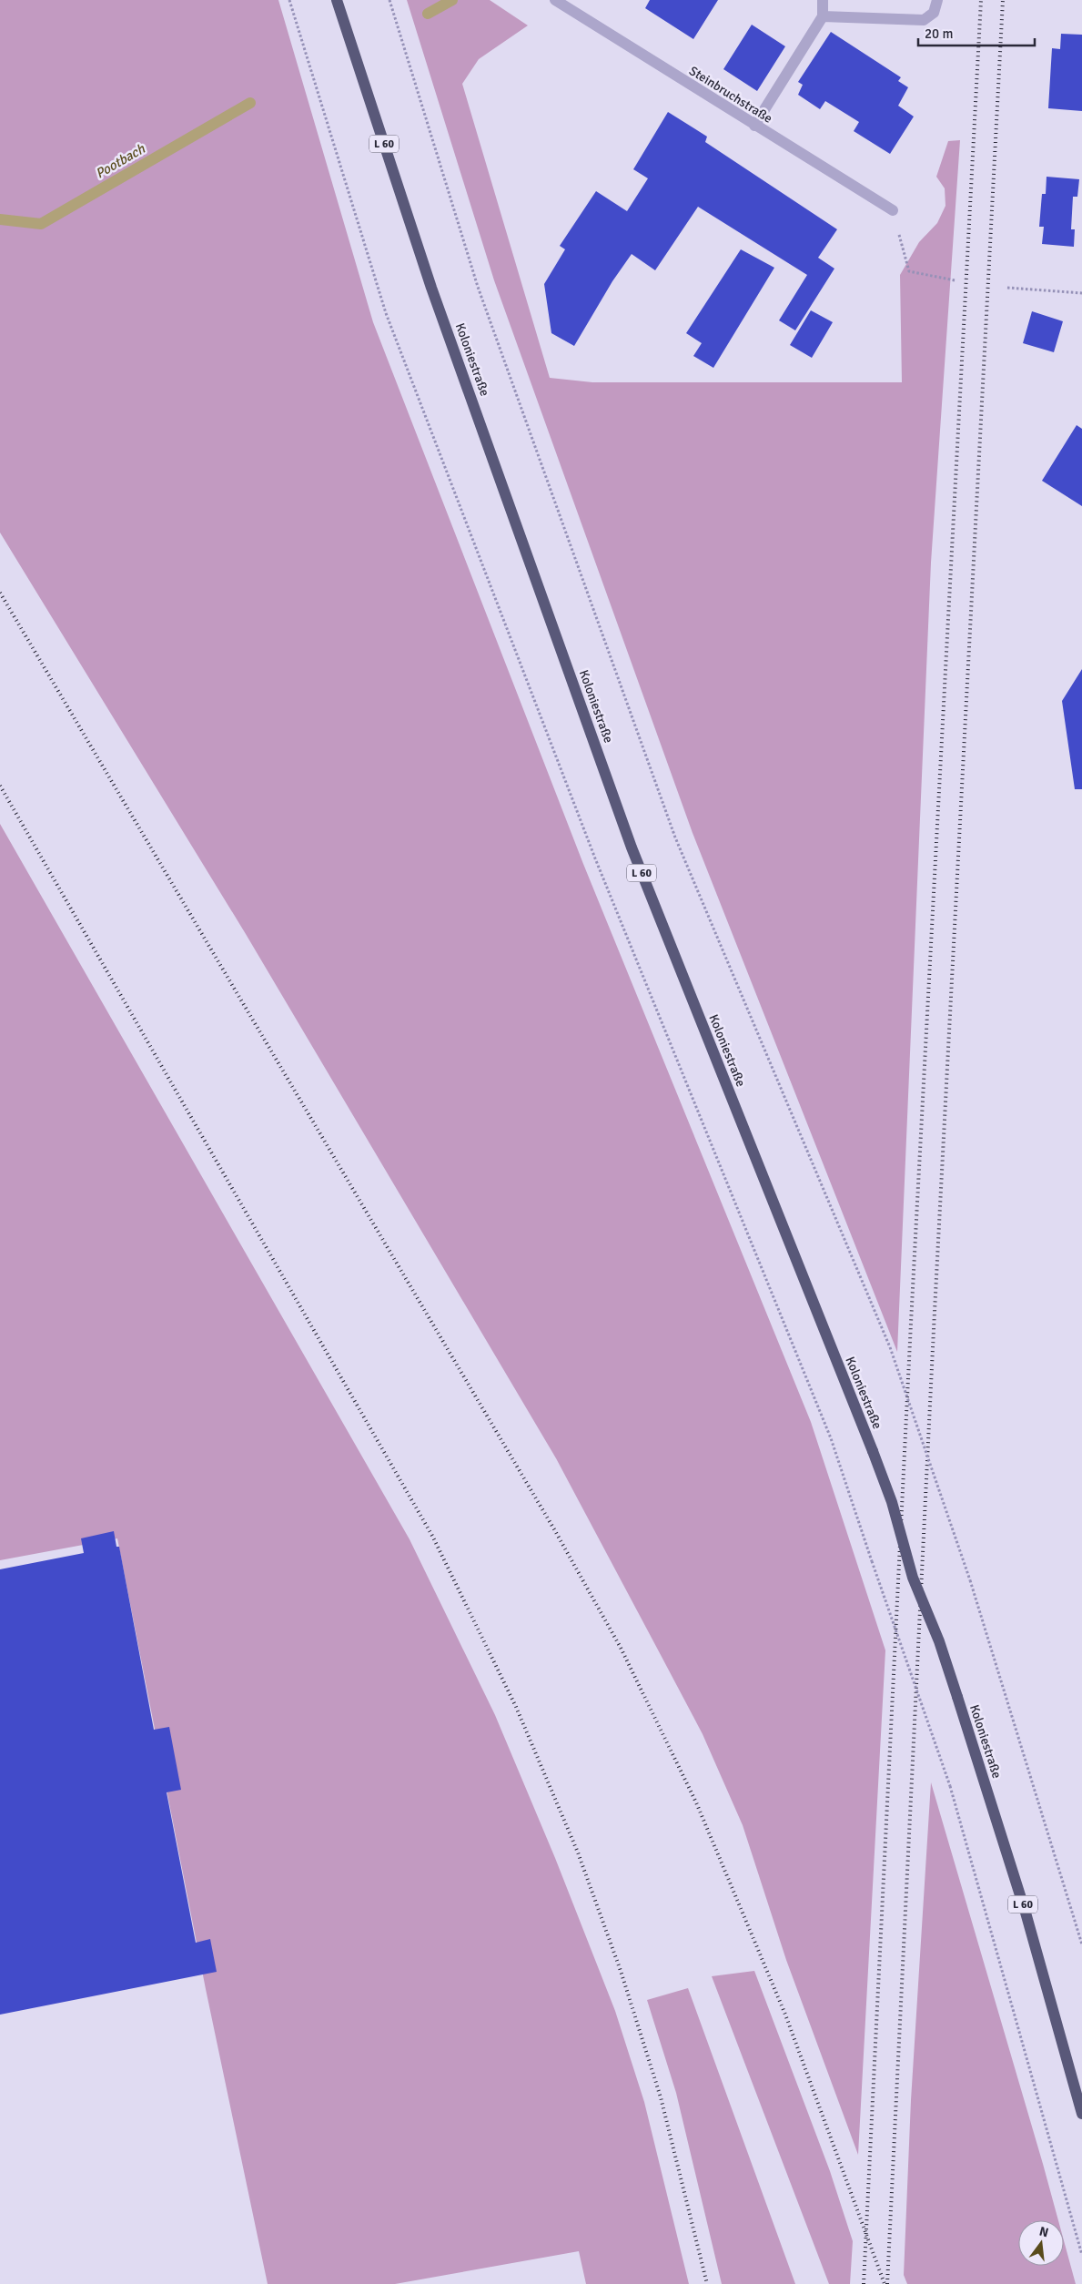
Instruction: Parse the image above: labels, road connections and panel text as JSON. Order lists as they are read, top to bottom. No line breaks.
{"streets":{"main road":["L 60","Koloniestraße"],"street":["Steinbruchstraße"]},"water":["Pootbach"],"scale_bar":"20 m","north":"top"}
